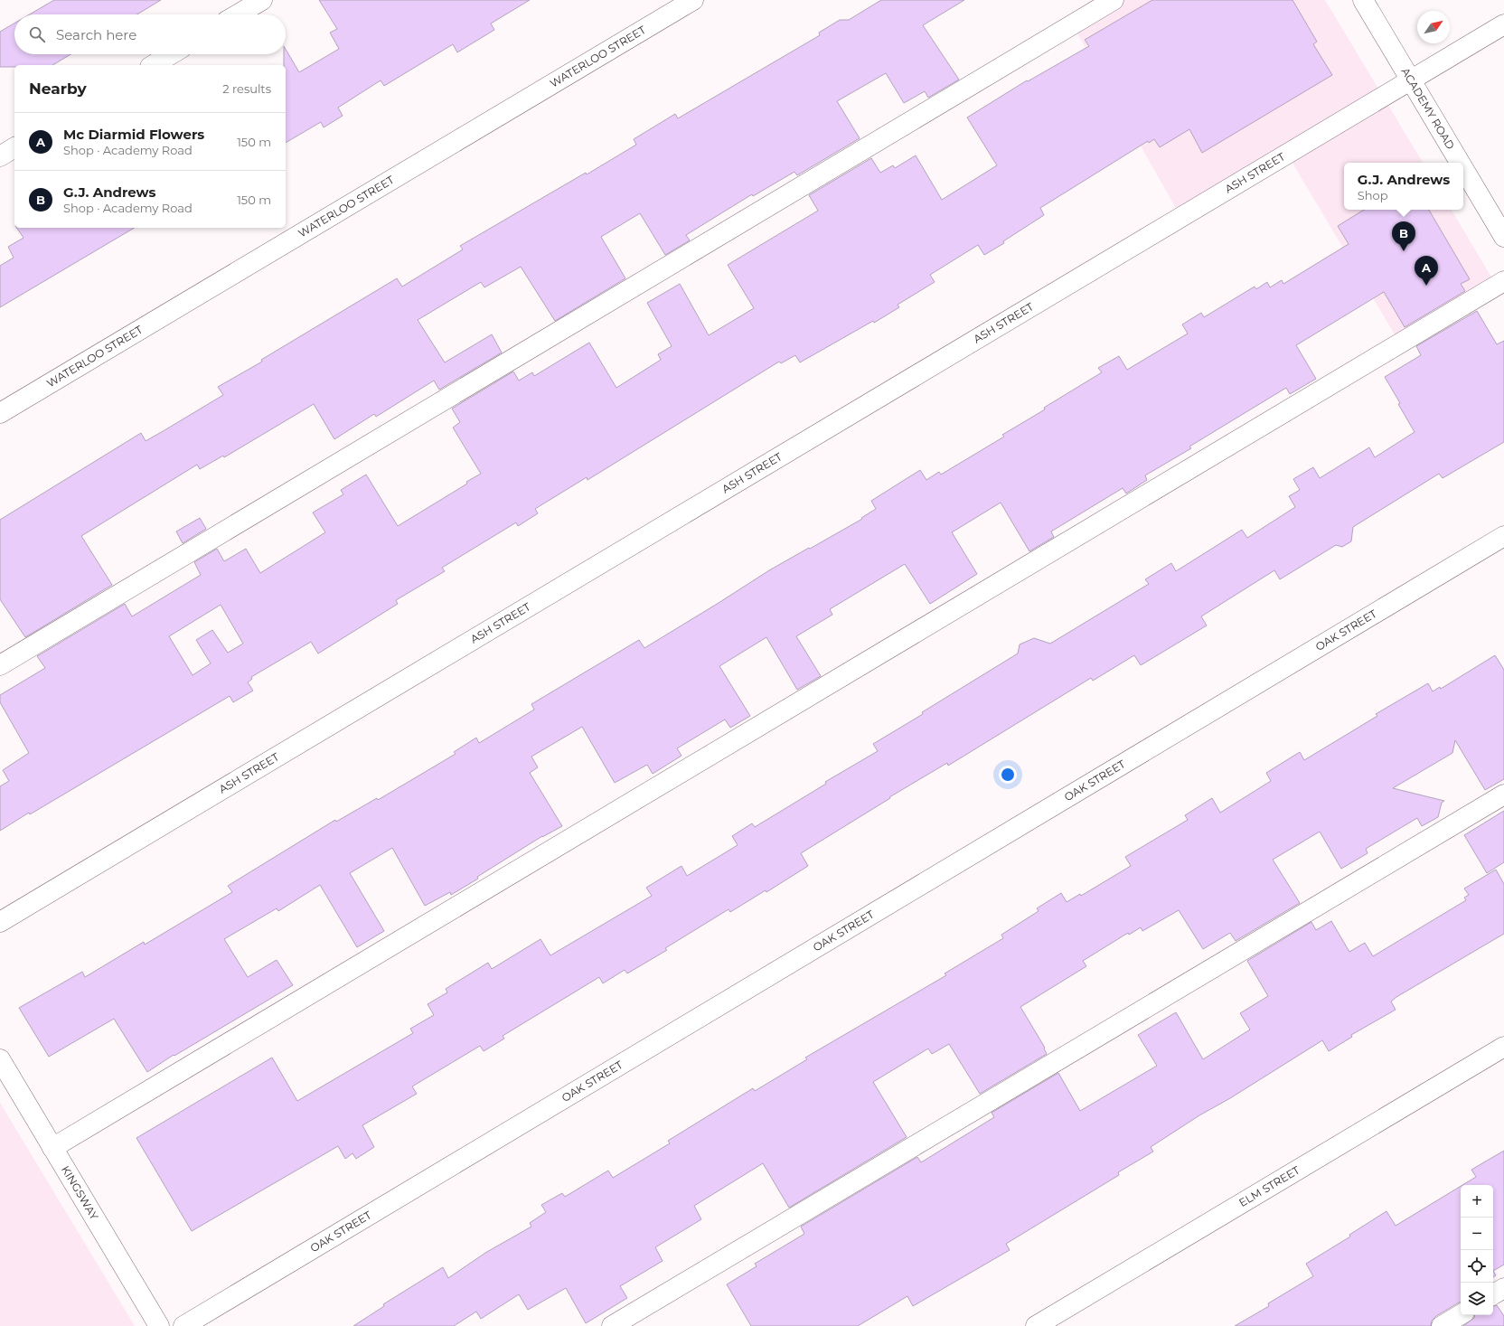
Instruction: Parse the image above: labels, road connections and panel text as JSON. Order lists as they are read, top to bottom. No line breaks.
{"streets":{"street":["WATERLOO STREET","ACADEMY ROAD","ASH STREET","OAK STREET","ELM STREET","KINGSWAY"]},"crossings":[["ACADEMY ROAD","ASH STREET"]],"north":"top right","page":{"search":"Search here","heading":["Nearby","2 results"],"list":[{"mark":"A","name":"Mc Diarmid Flowers","note":"Shop · Academy Road","value":"150 m"},{"mark":"B","name":"G.J. Andrews","note":"Shop · Academy Road","value":"150 m"}],"popup":["G.J. Andrews","Shop"],"pins":["B","A"],"map_buttons":["+","−"]}}
